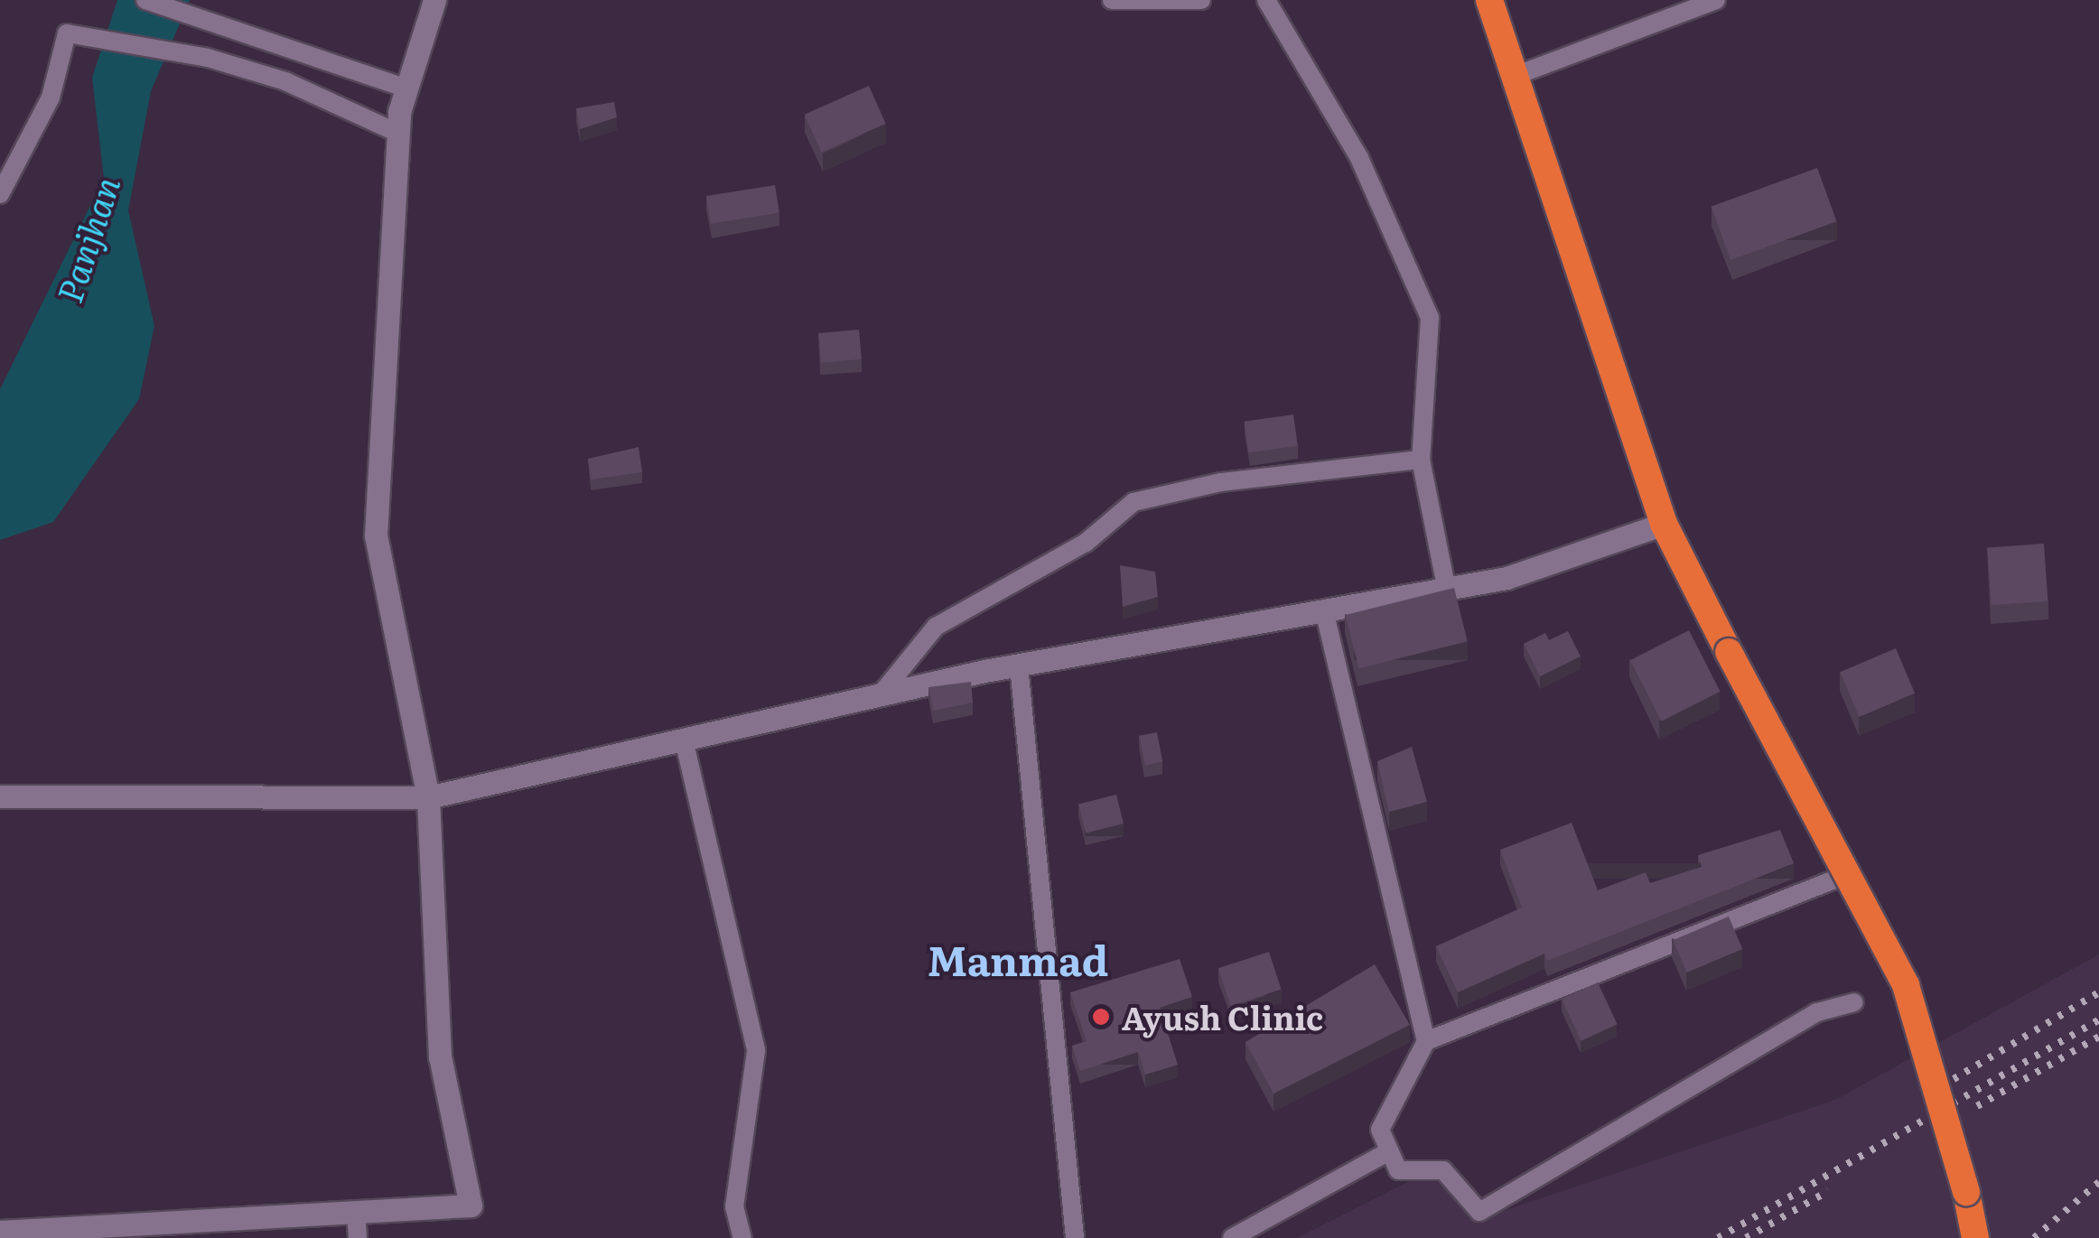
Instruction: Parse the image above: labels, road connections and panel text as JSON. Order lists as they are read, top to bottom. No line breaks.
{"districts":["Manmad"],"water":["Panjhan"],"places":["Ayush Clinic"]}
